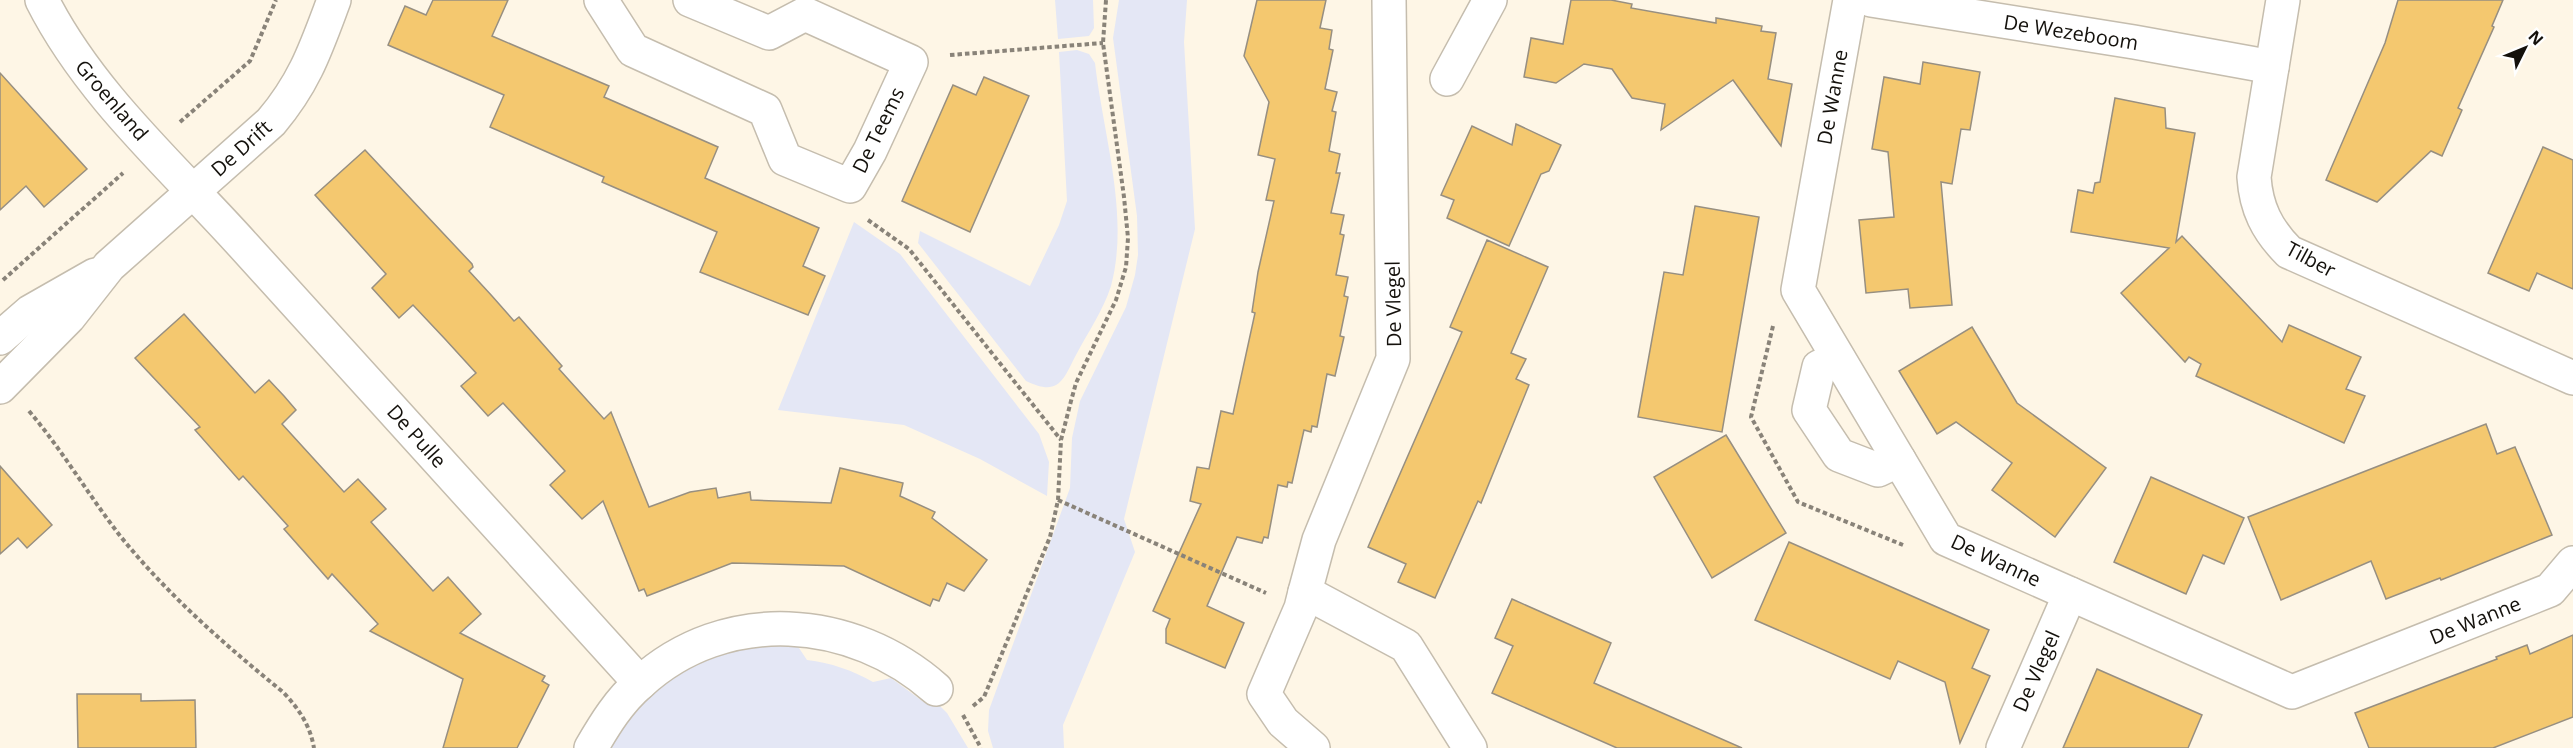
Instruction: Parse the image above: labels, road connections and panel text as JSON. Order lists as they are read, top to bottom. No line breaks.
{"streets":{"street":["De Wezeboom","De Wanne","Groenland","De Teems","De Drift","Tilber","De Vlegel","De Pulle"]},"crossings":[["De Wezeboom","Tilber"],["De Wanne","De Vlegel"],["Groenland","De Drift"],["Groenland","De Pulle"],["De Drift","De Pulle"]],"north":"top right"}
